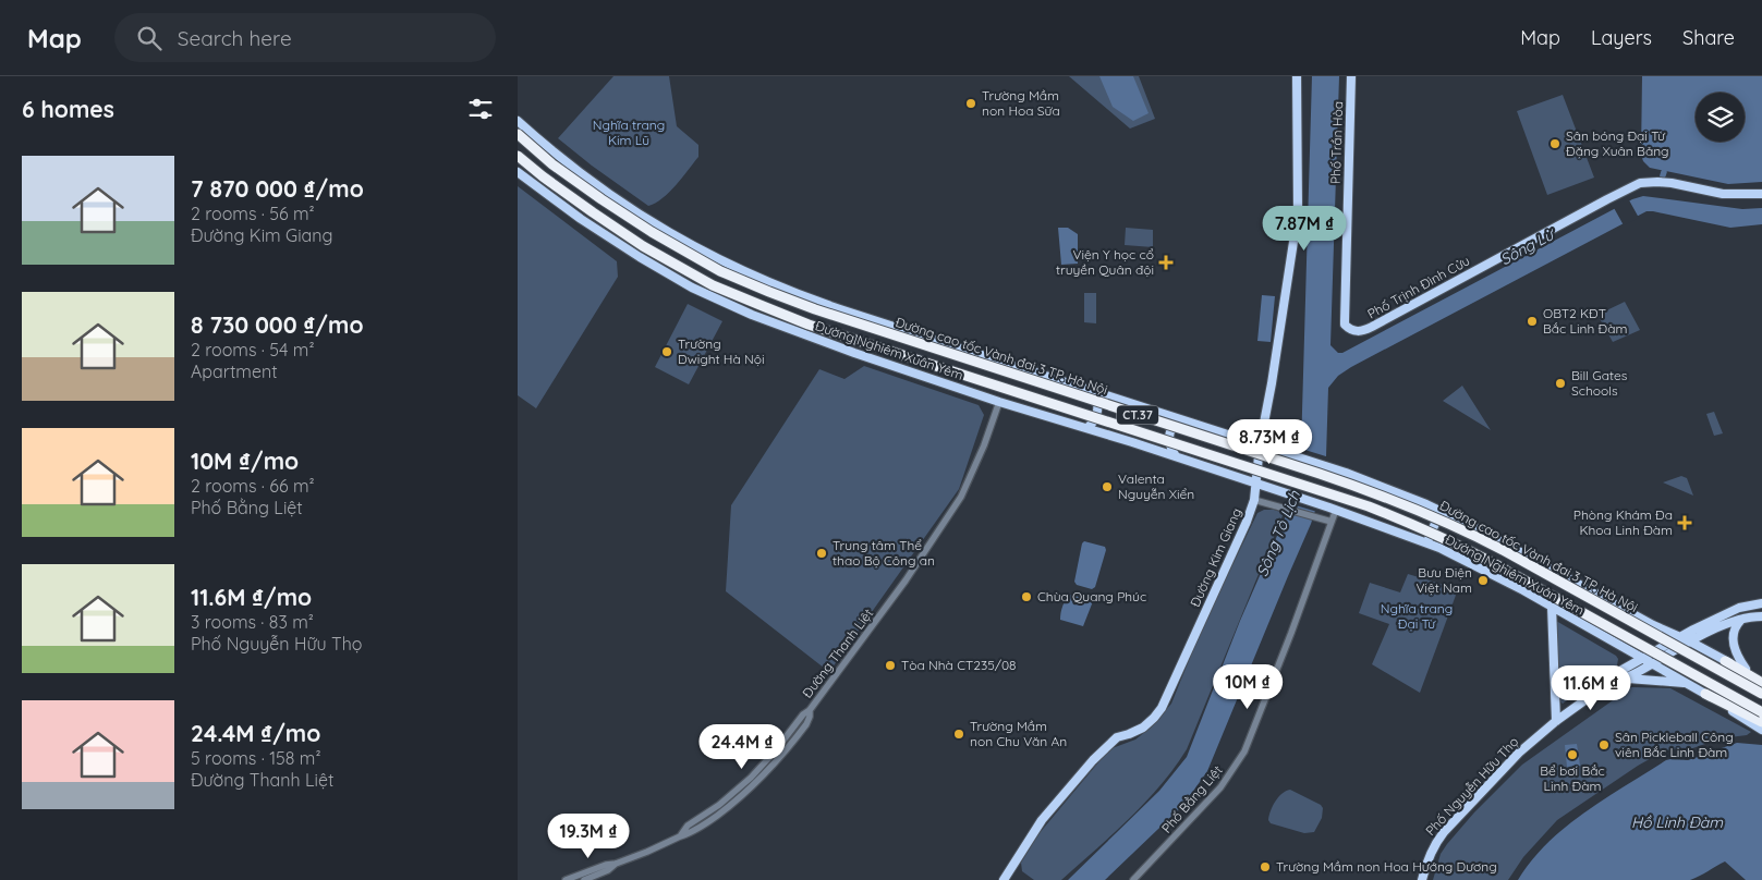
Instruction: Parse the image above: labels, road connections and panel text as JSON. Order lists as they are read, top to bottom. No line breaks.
{"streets":{"highway":["Đường cao tốc Vành đai 3 TP. Hà Nội","CT.37"],"main road":["Phố Trần Hòa","Phố Trịnh Đình Cửu","Đường Nghiêm Xuân Yêm","Đường Kim Giang","Phố Nguyễn Hữu Thọ"],"street":["Đường Thanh Liệt","Phố Bằng Liệt"]},"crossings":[["Phố Trần Hòa","Phố Trịnh Đình Cửu"],["Đường Nghiêm Xuân Yêm","Đường Kim Giang"],["Đường Nghiêm Xuân Yêm","Đường Thanh Liệt"],["Đường Nghiêm Xuân Yêm","Phố Nguyễn Hữu Thọ"],["Đường Nghiêm Xuân Yêm","Phố Bằng Liệt"]],"water":["Sông Lừ","Sông Tô Lịch","Hồ Linh Đàm"],"parks":["Nghĩa trang Kim Lũ","Nghĩa trang Đại Từ"],"places":{"other":["Trường Mầm non Hoa Sữa","Sân bóng Đại Từ Đặng Xuân Bảng","OBT2 KĐT Bắc Linh Đàm","Trường Dwight Hà Nội","Bill Gates Schools","Valenta Nguyễn Xiển","Trung tâm Thể thao Bộ Công an","Bưu Điện Việt Nam","Chùa Quang Phúc","Tòa Nhà CT235/08","Trường Mầm non Chu Văn An","Sân Pickleball Công viên Bắc Linh Đàm","Bể bơi Bắc Linh Đàm","Trường Mầm non Hoa Hướng Dương"],"health":["Viện Y học cổ truyền Quân đội","Phòng Khám Đa Khoa Linh Đàm"]},"page":{"header":"Map","search":"Search here","nav":["Map","Layers","Share"],"heading":"6 homes","list":[{"name":"7 870 000 ₫/mo","note":"2 rooms · 56 m² · Đường Kim Giang"},{"name":"8 730 000 ₫/mo","note":"2 rooms · 54 m² · Apartment"},{"name":"10M ₫/mo","note":"2 rooms · 66 m² · Phố Bằng Liệt"},{"name":"11.6M ₫/mo","note":"3 rooms · 83 m² · Phố Nguyễn Hữu Thọ"},{"name":"24.4M ₫/mo","note":"5 rooms · 158 m² · Đường Thanh Liệt"}],"price":["7.87M ₫","8.73M ₫","10M ₫","11.6M ₫","24.4M ₫","19.3M ₫"]}}
